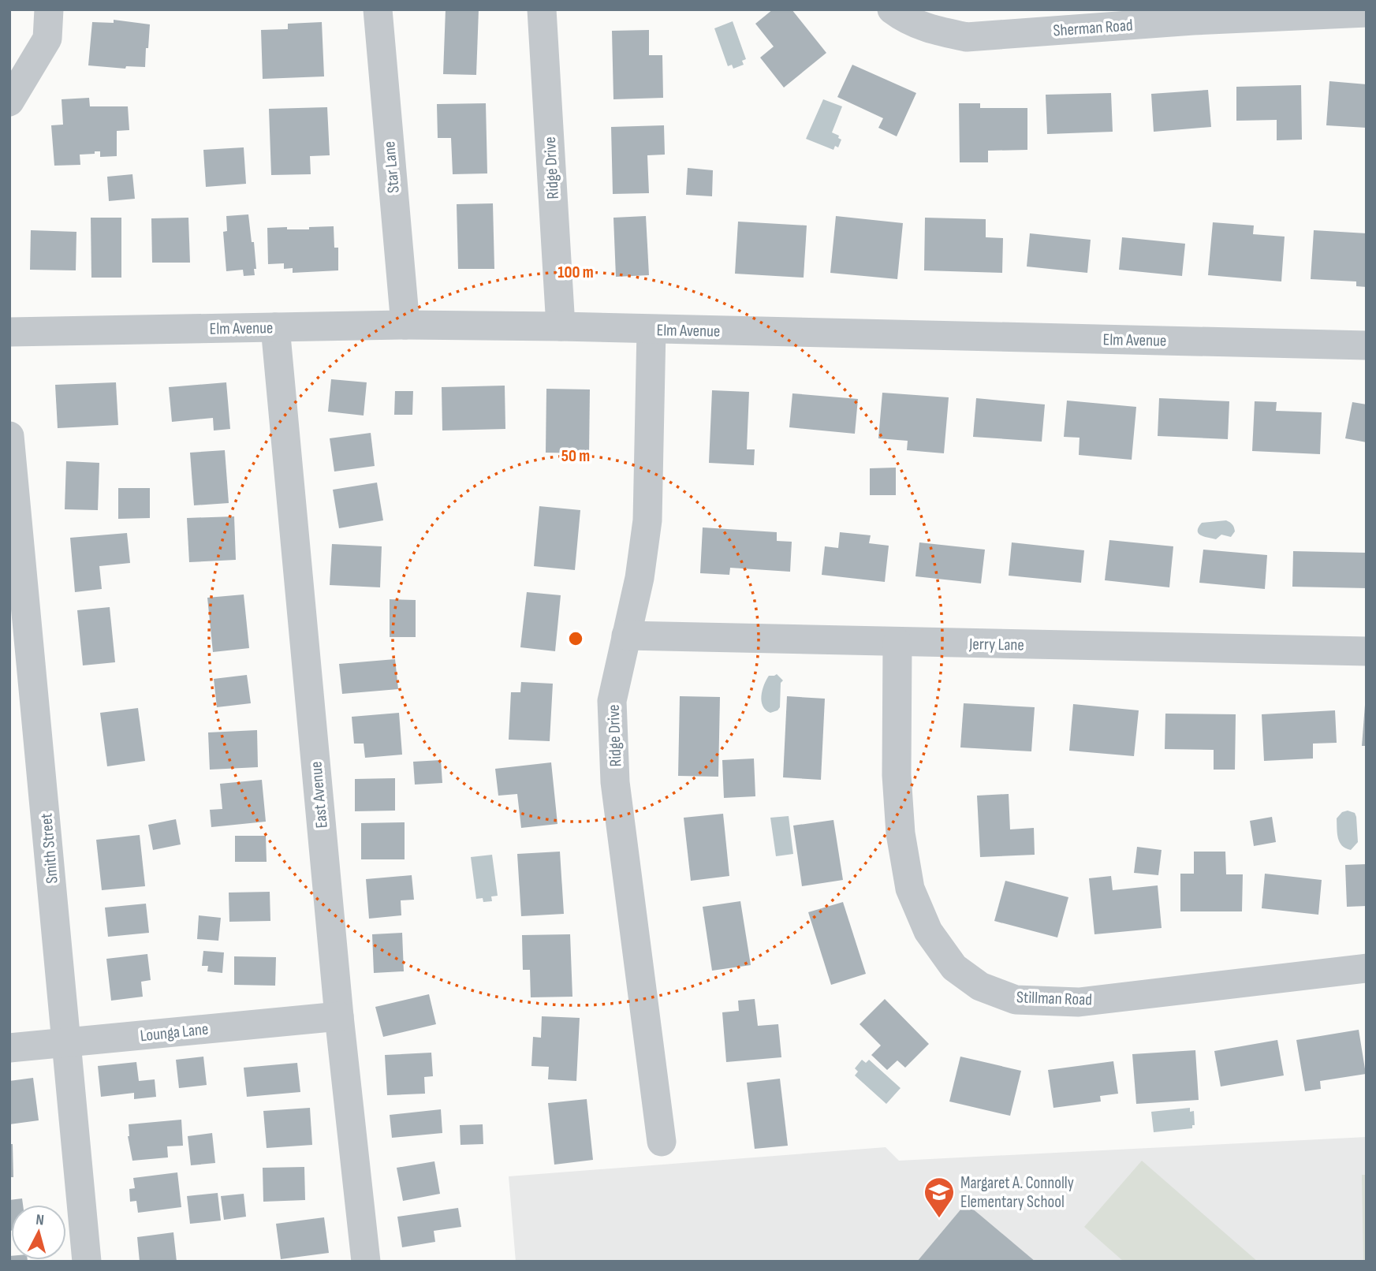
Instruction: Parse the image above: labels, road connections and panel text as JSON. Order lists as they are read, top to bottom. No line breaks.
{"streets":{"street":["Sherman Road","Star Lane","Ridge Drive","Elm Avenue","Jerry Lane","East Avenue","Smith Street","Stillman Road","Lounga Lane"]},"crossings":[["Star Lane","Elm Avenue"],["Ridge Drive","Elm Avenue"],["Ridge Drive","Jerry Lane"],["Elm Avenue","East Avenue"],["Jerry Lane","Stillman Road"],["East Avenue","Lounga Lane"],["Smith Street","Lounga Lane"]],"places":{"school or university":["Margaret A. Connolly Elementary School"]},"north":"top","rings":["100 m","50 m"]}
